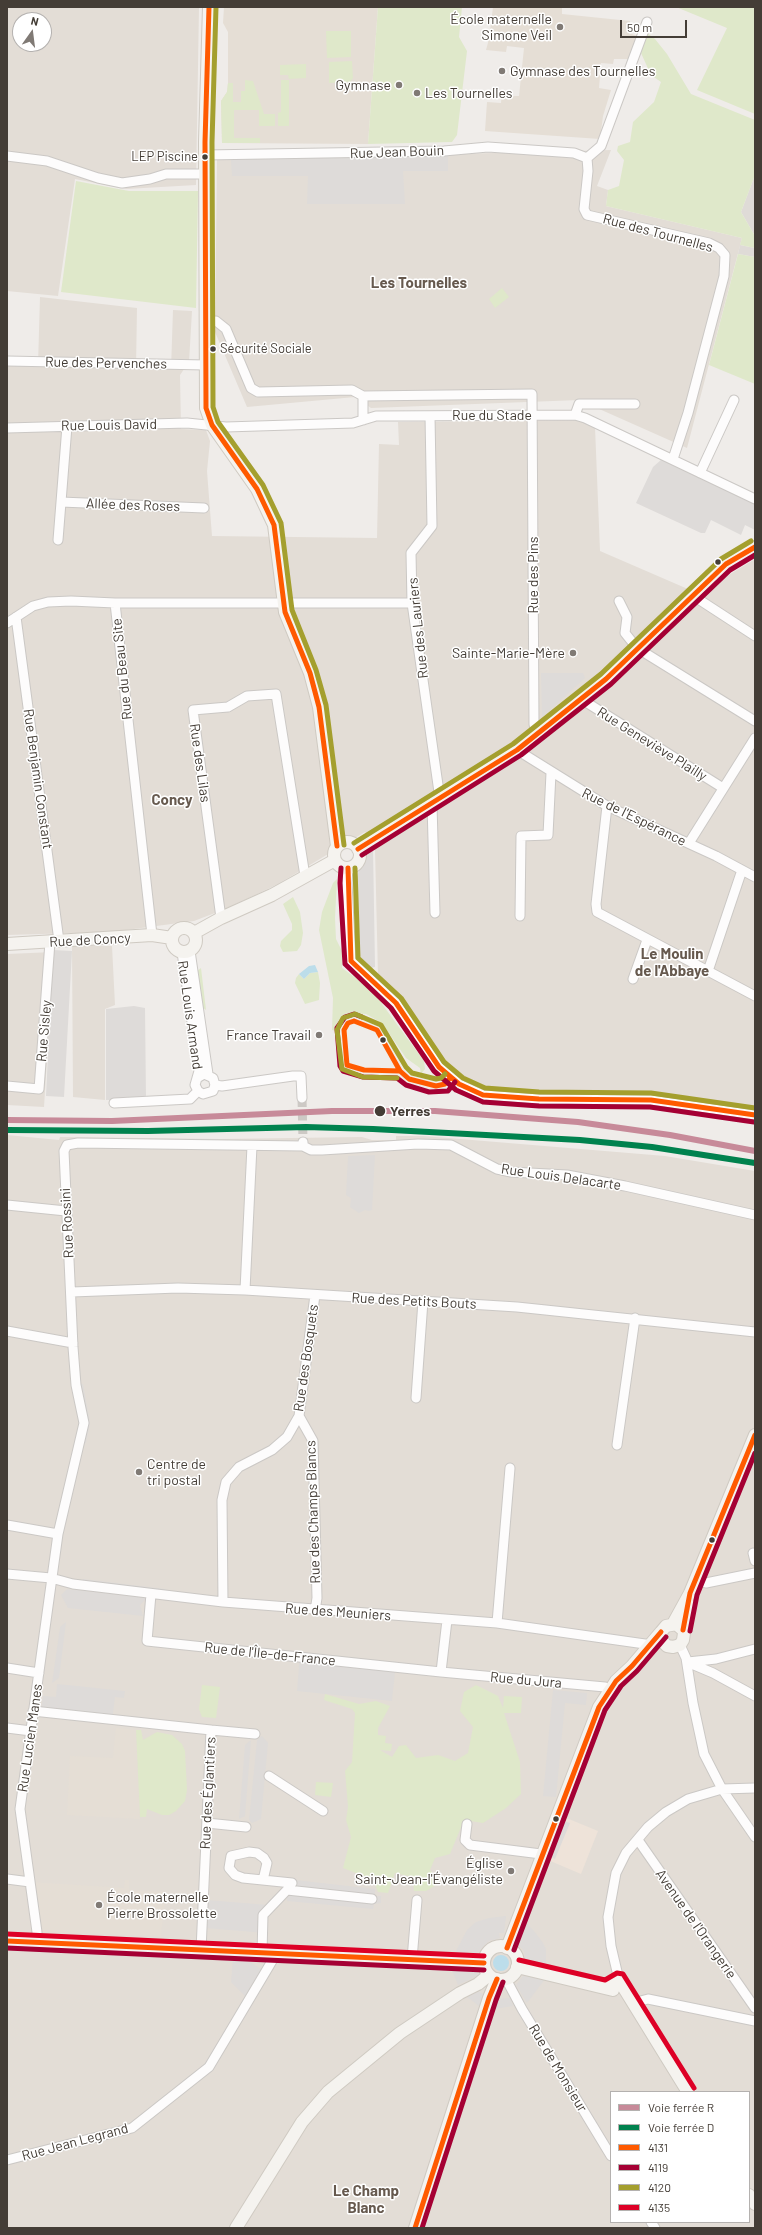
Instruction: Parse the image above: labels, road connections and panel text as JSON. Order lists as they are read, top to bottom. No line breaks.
{"streets":{"street":["Rue Jean Bouin","Rue des Tournelles","Rue des Pervenches","Rue du Stade","Rue Louis David","Allée des Roses","Rue des Pins","Rue des Lauriers","Rue du Beau Site","Rue Geneviève Plailly","Rue des Lilas","Rue Benjamin Constant","Rue de l'Espérance","Rue de Concy","Rue Louis Armand","Rue Sisley","Rue Louis Delacarte","Rue Rossini","Rue des Petits Bouts","Rue des Bosquets","Rue des Champs Blancs","Rue des Meuniers","Rue de l'Île-de-France","Rue du Jura","Rue Lucien Manes","Rue des Églantiers","Avenue de l'Orangerie","Rue de Monsieur","Rue Jean Legrand"]},"crossings":[["Rue Jean Bouin","Rue des Tournelles"],["Rue des Tournelles","Rue du Stade"],["Rue du Stade","Rue Louis David"],["Rue du Stade","Rue des Pins"],["Rue du Stade","Rue des Lauriers"],["Rue des Lauriers","Rue du Beau Site"],["Rue du Beau Site","Rue de Concy"],["Rue Benjamin Constant","Rue de Concy"],["Rue Benjamin Constant","Rue Sisley"],["Rue de Concy","Rue Louis Armand"],["Rue de Concy","Rue Sisley"],["Rue Louis Delacarte","Rue Rossini"],["Rue Rossini","Rue des Petits Bouts"],["Rue Rossini","Rue Lucien Manes"],["Rue des Petits Bouts","Rue des Bosquets"],["Rue des Bosquets","Rue des Champs Blancs"],["Rue des Bosquets","Rue des Meuniers"],["Rue des Champs Blancs","Rue des Meuniers"],["Rue des Meuniers","Rue de l'Île-de-France"],["Rue des Meuniers","Rue Lucien Manes"],["Rue de l'Île-de-France","Rue du Jura"],["Rue Lucien Manes","Rue des Églantiers"]],"districts":["Les Tournelles","Concy","Le Moulin de l'Abbaye","Le Champ Blanc"],"places":["École maternelle Simone Veil","Gymnase des Tournelles","Gymnase","Les Tournelles","LEP Piscine","Sécurité Sociale","Sainte-Marie-Mère","France Travail","Yerres","Centre de tri postal","Église Saint-Jean-l'Évangéliste","École maternelle Pierre Brossolette"],"lines":["transit line 4131","transit line 4120","transit line 4119","rail line R","rail line D","transit line 4135"],"legend":["Voie ferrée R","Voie ferrée D","4131","4119","4120","4135"],"scale_bar":"50 m","north":"top"}
